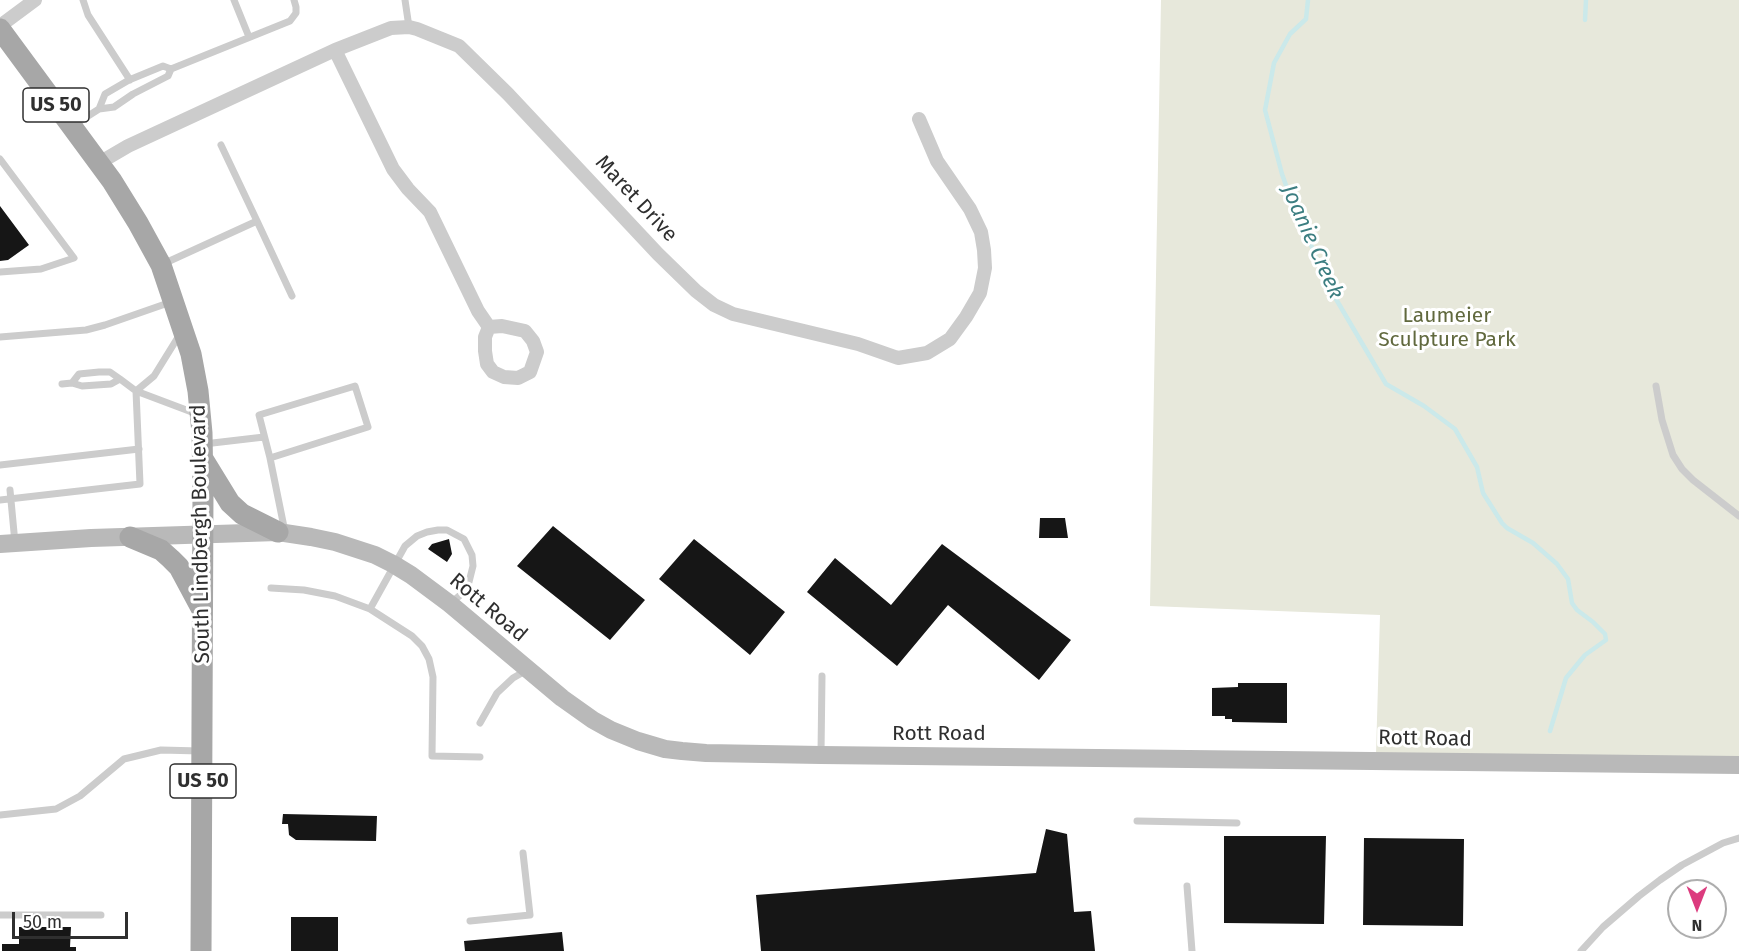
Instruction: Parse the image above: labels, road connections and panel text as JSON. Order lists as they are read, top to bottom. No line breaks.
{"streets":{"main road":["US 50","South Lindbergh Boulevard"],"street":["Maret Drive","Rott Road"]},"crossings":[["South Lindbergh Boulevard","Rott Road"]],"water":["Joanie Creek"],"parks":["Laumeier Sculpture Park"],"scale_bar":"50 m","north":"bottom"}
